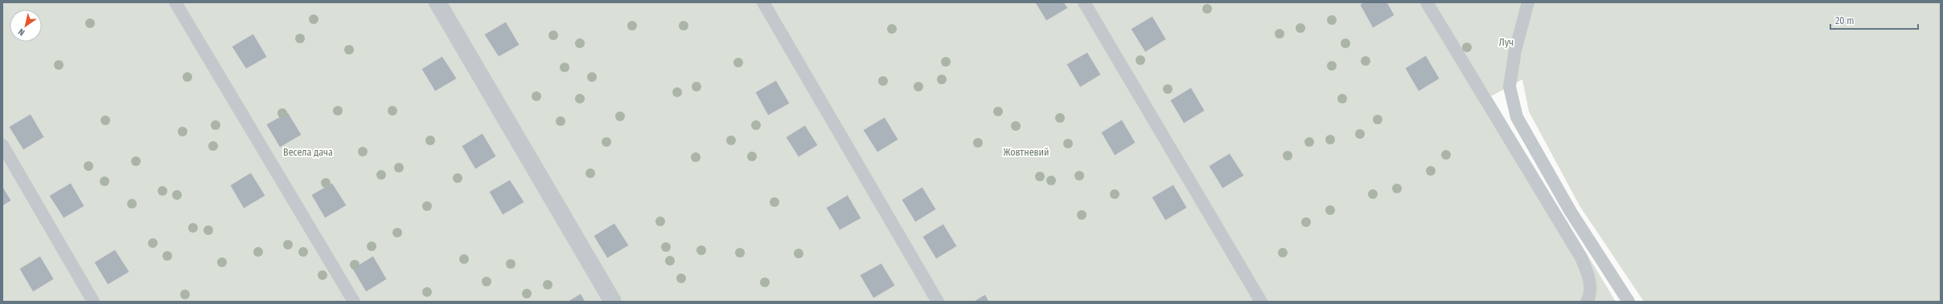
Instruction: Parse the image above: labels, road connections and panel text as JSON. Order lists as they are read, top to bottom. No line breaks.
{"parks":["Луч","Весела дача","Жовтневий"],"scale_bar":"20 m","north":"bottom left"}
